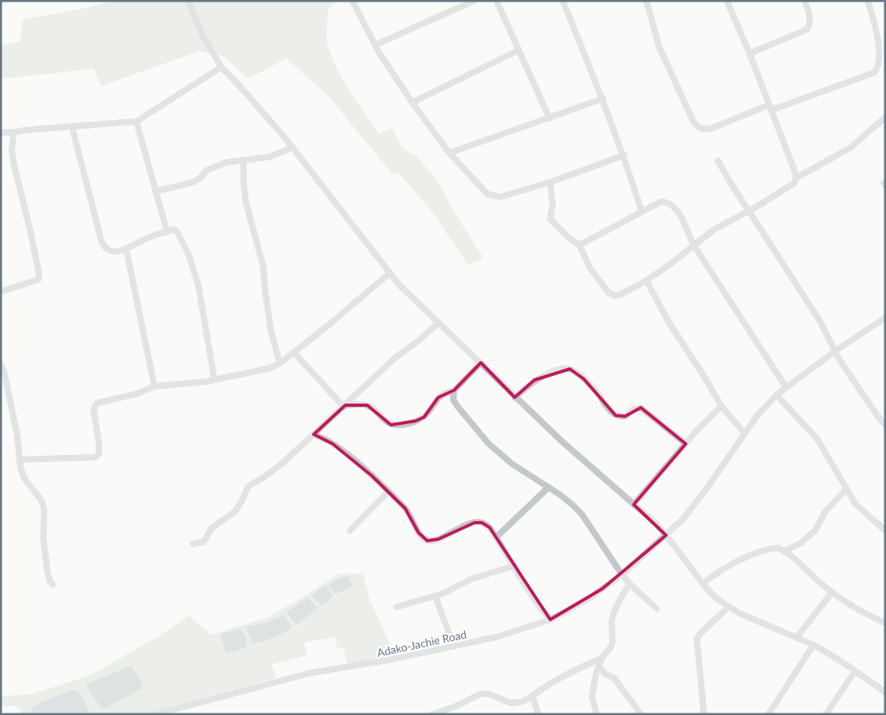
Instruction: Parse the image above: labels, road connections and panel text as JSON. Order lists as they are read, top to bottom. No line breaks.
{"streets":{"street":["Adako-Jachie Road"]}}
